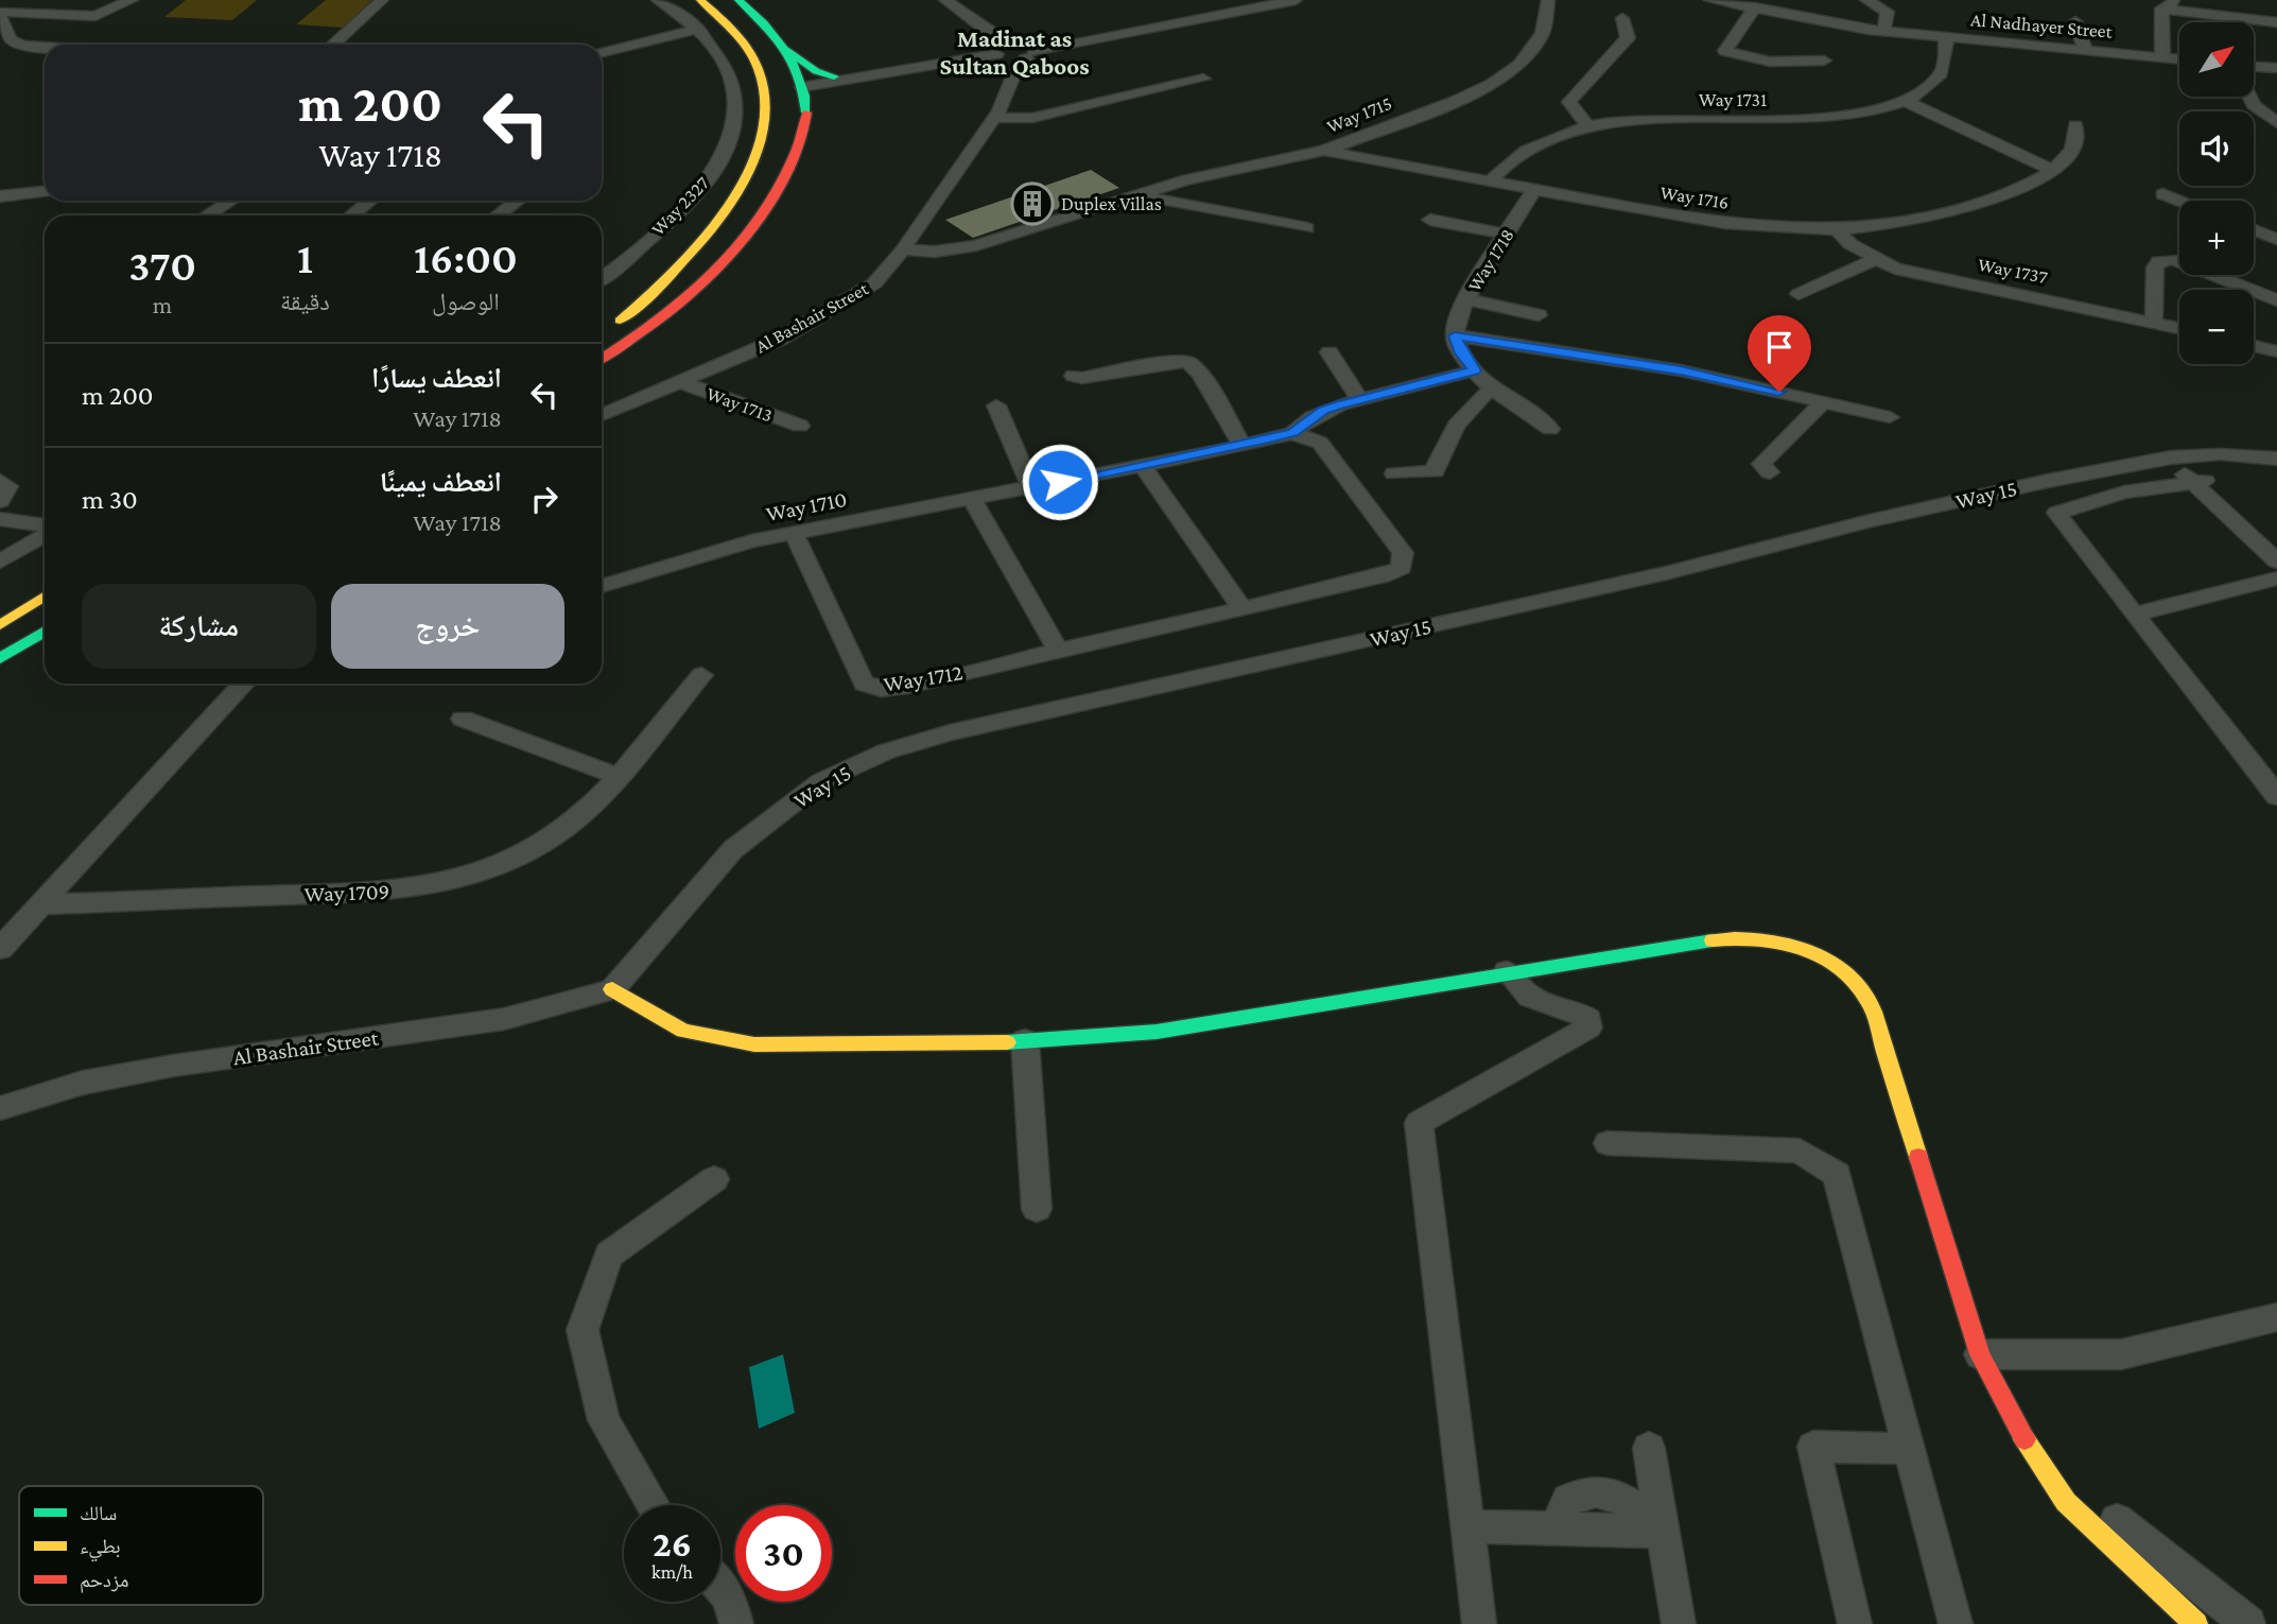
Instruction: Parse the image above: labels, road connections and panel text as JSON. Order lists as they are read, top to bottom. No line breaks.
{"streets":{"street":["Al Nadhayer Street","Way 1731","Way 1715","Way 1716","Way 2327","Way 1718","Way 1737","Al Bashair Street","Way 1713","Way 15","Way 1710","Way 1712","Way 1709"]},"crossings":[["Al Nadhayer Street","Way 1731"],["Way 1731","Way 1716"],["Way 1715","Way 1716"],["Way 1715","Al Bashair Street"],["Way 1716","Way 1718"],["Way 1716","Way 1737"],["Al Bashair Street","Way 1713"],["Al Bashair Street","Way 15"],["Way 1710","Way 1712"]],"districts":["Madinat as Sultan Qaboos"],"places":{"building":["Duplex Villas"]},"legend":["سالك","بطيء","مزدحم"],"north":"top right","page":{"map_buttons":["+","−"],"turn":["200 m","Way 1718"],"eta":["16:00","الوصول","1","دقيقة","370","m"],"list":[{"name":"انعطف يسارًا","note":"Way 1718","value":"200 m"},{"name":"انعطف يمينًا","note":"Way 1718","value":"30 m"}],"buttons":["خروج","مشاركة"],"speed":"26 km/h","limit":"30"}}
